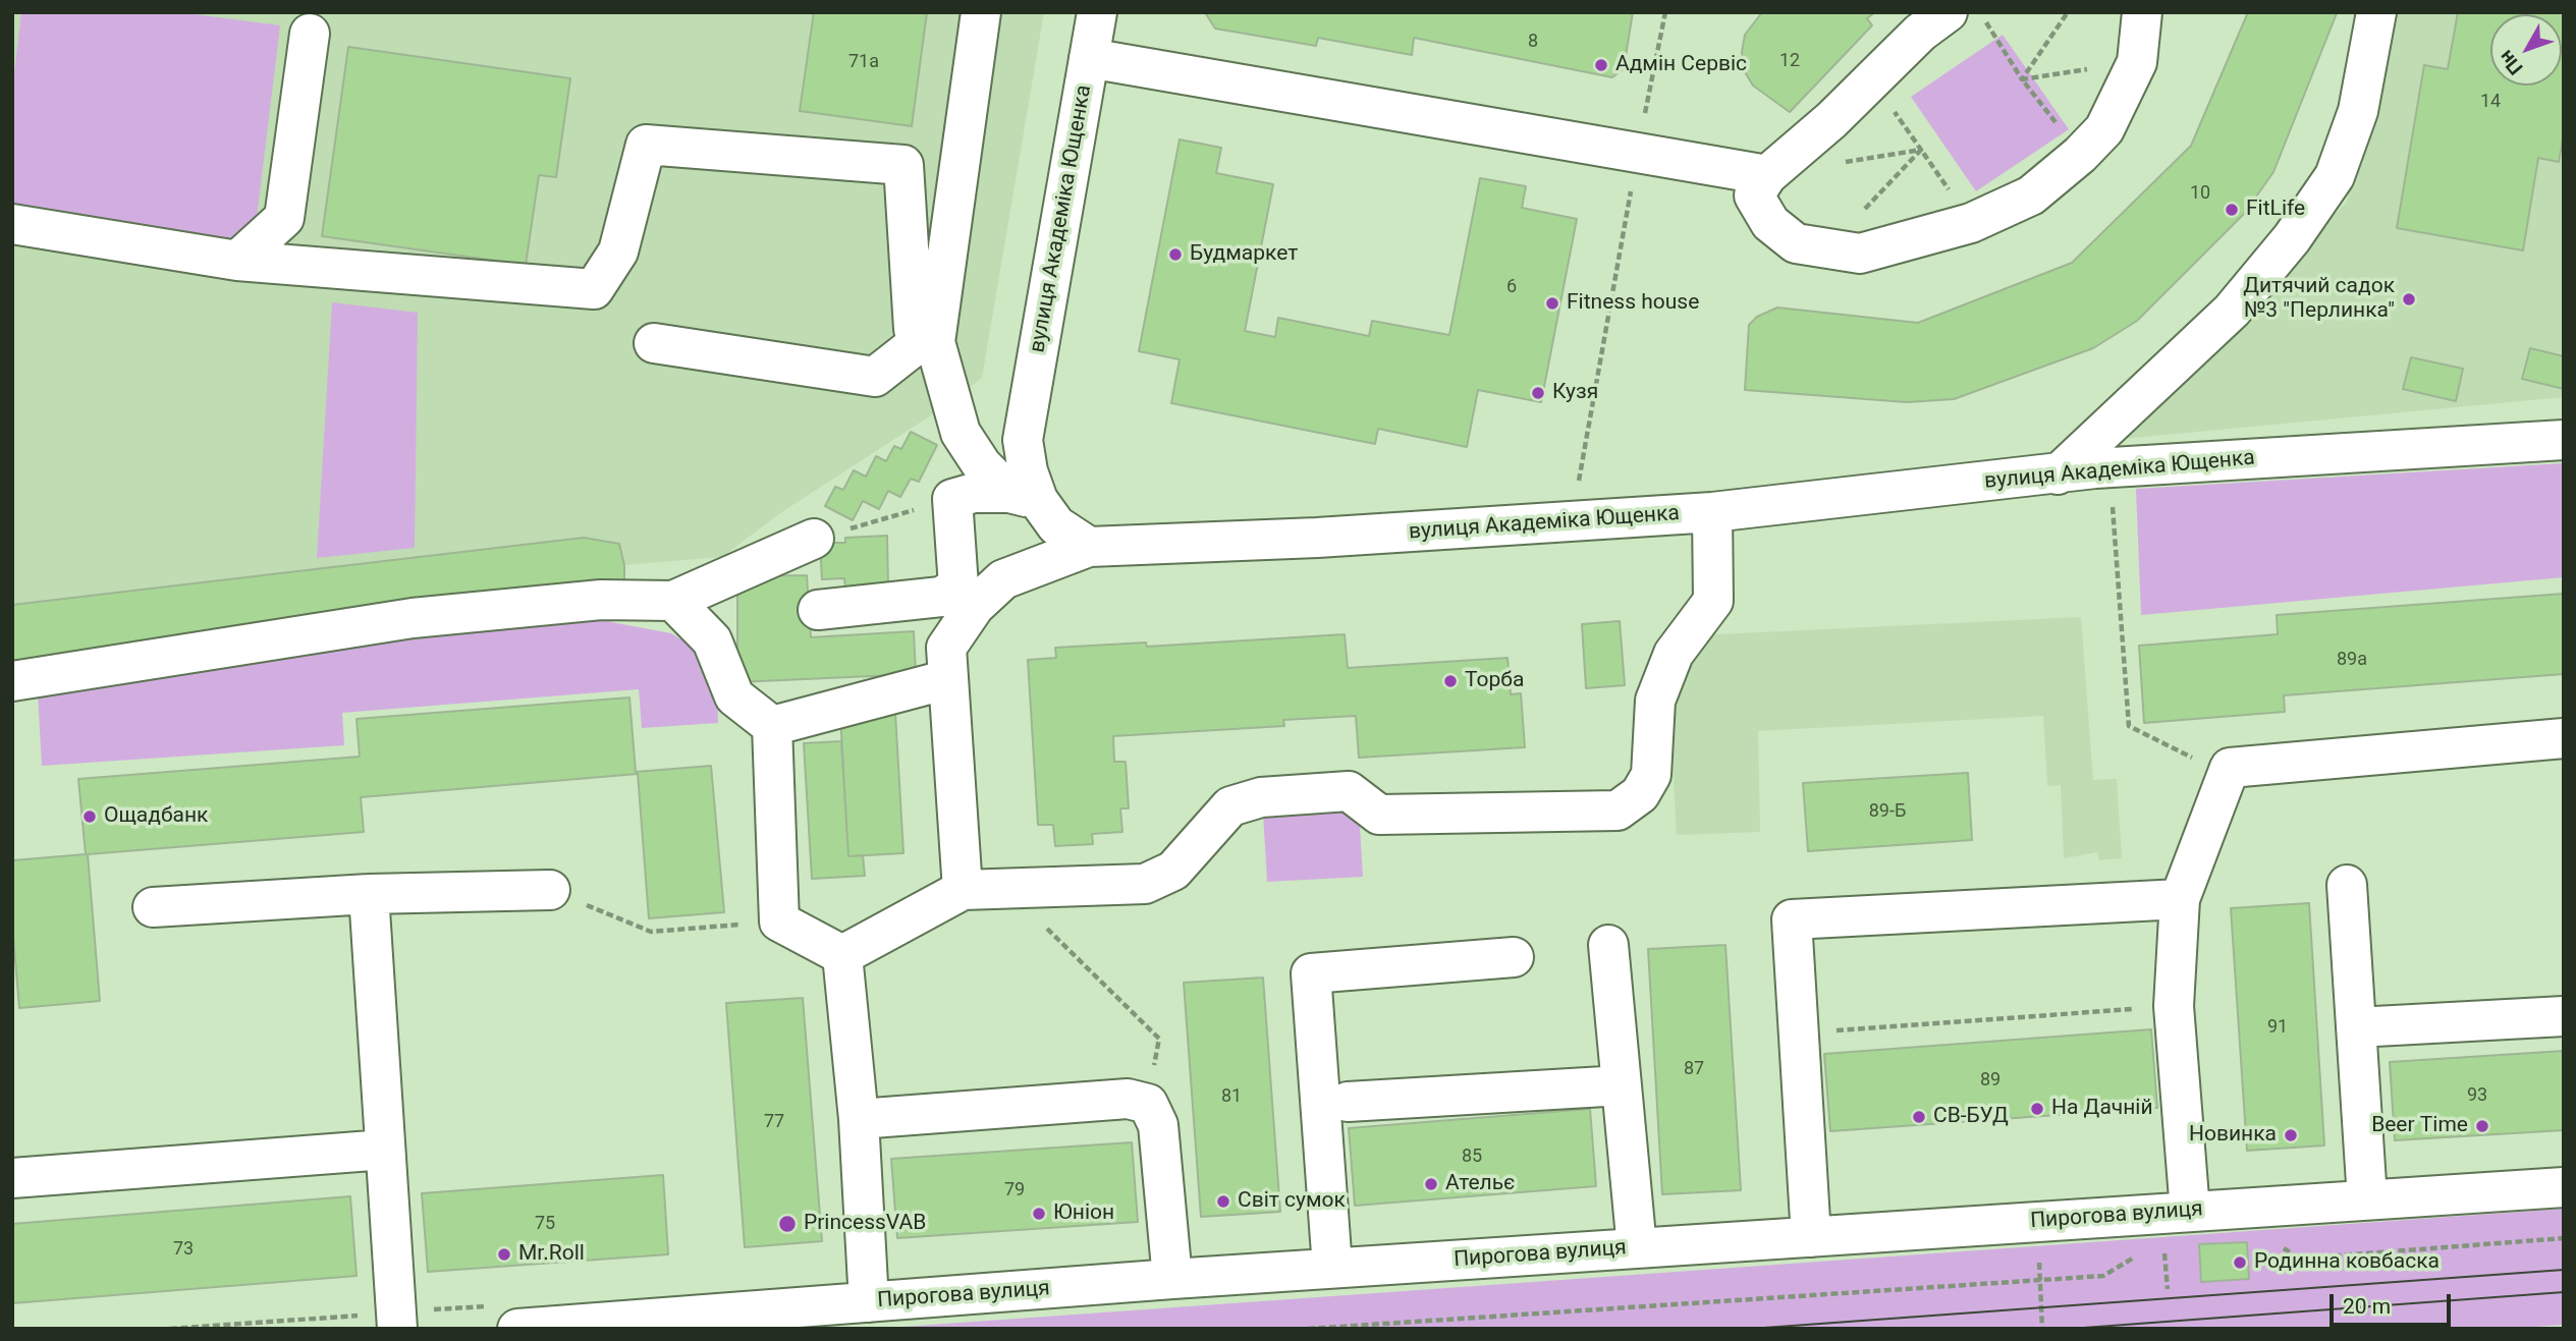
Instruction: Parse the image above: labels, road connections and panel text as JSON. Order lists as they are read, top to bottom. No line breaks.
{"streets":{"street":["вулиця Академіка Ющенка","Пирогова вулиця"]},"places":["Адмін Сервіс","FitLife","Будмаркет","Дитячий садок №3 \"Перлинка\"","Fitness house","Кузя","Торба","Ощадбанк","На Дачній","СВ-БУД","Beer Time","Новинка","Ательє","Світ сумок","Юніон","PrincessVAB","Mr.Roll","Родинна ковбаска"],"house_numbers":["8","12","71а","14","10","6","89а","89-Б","91","87","89","93","81","77","85","79","75","73"],"scale_bar":"20 m","north":"bottom left"}
